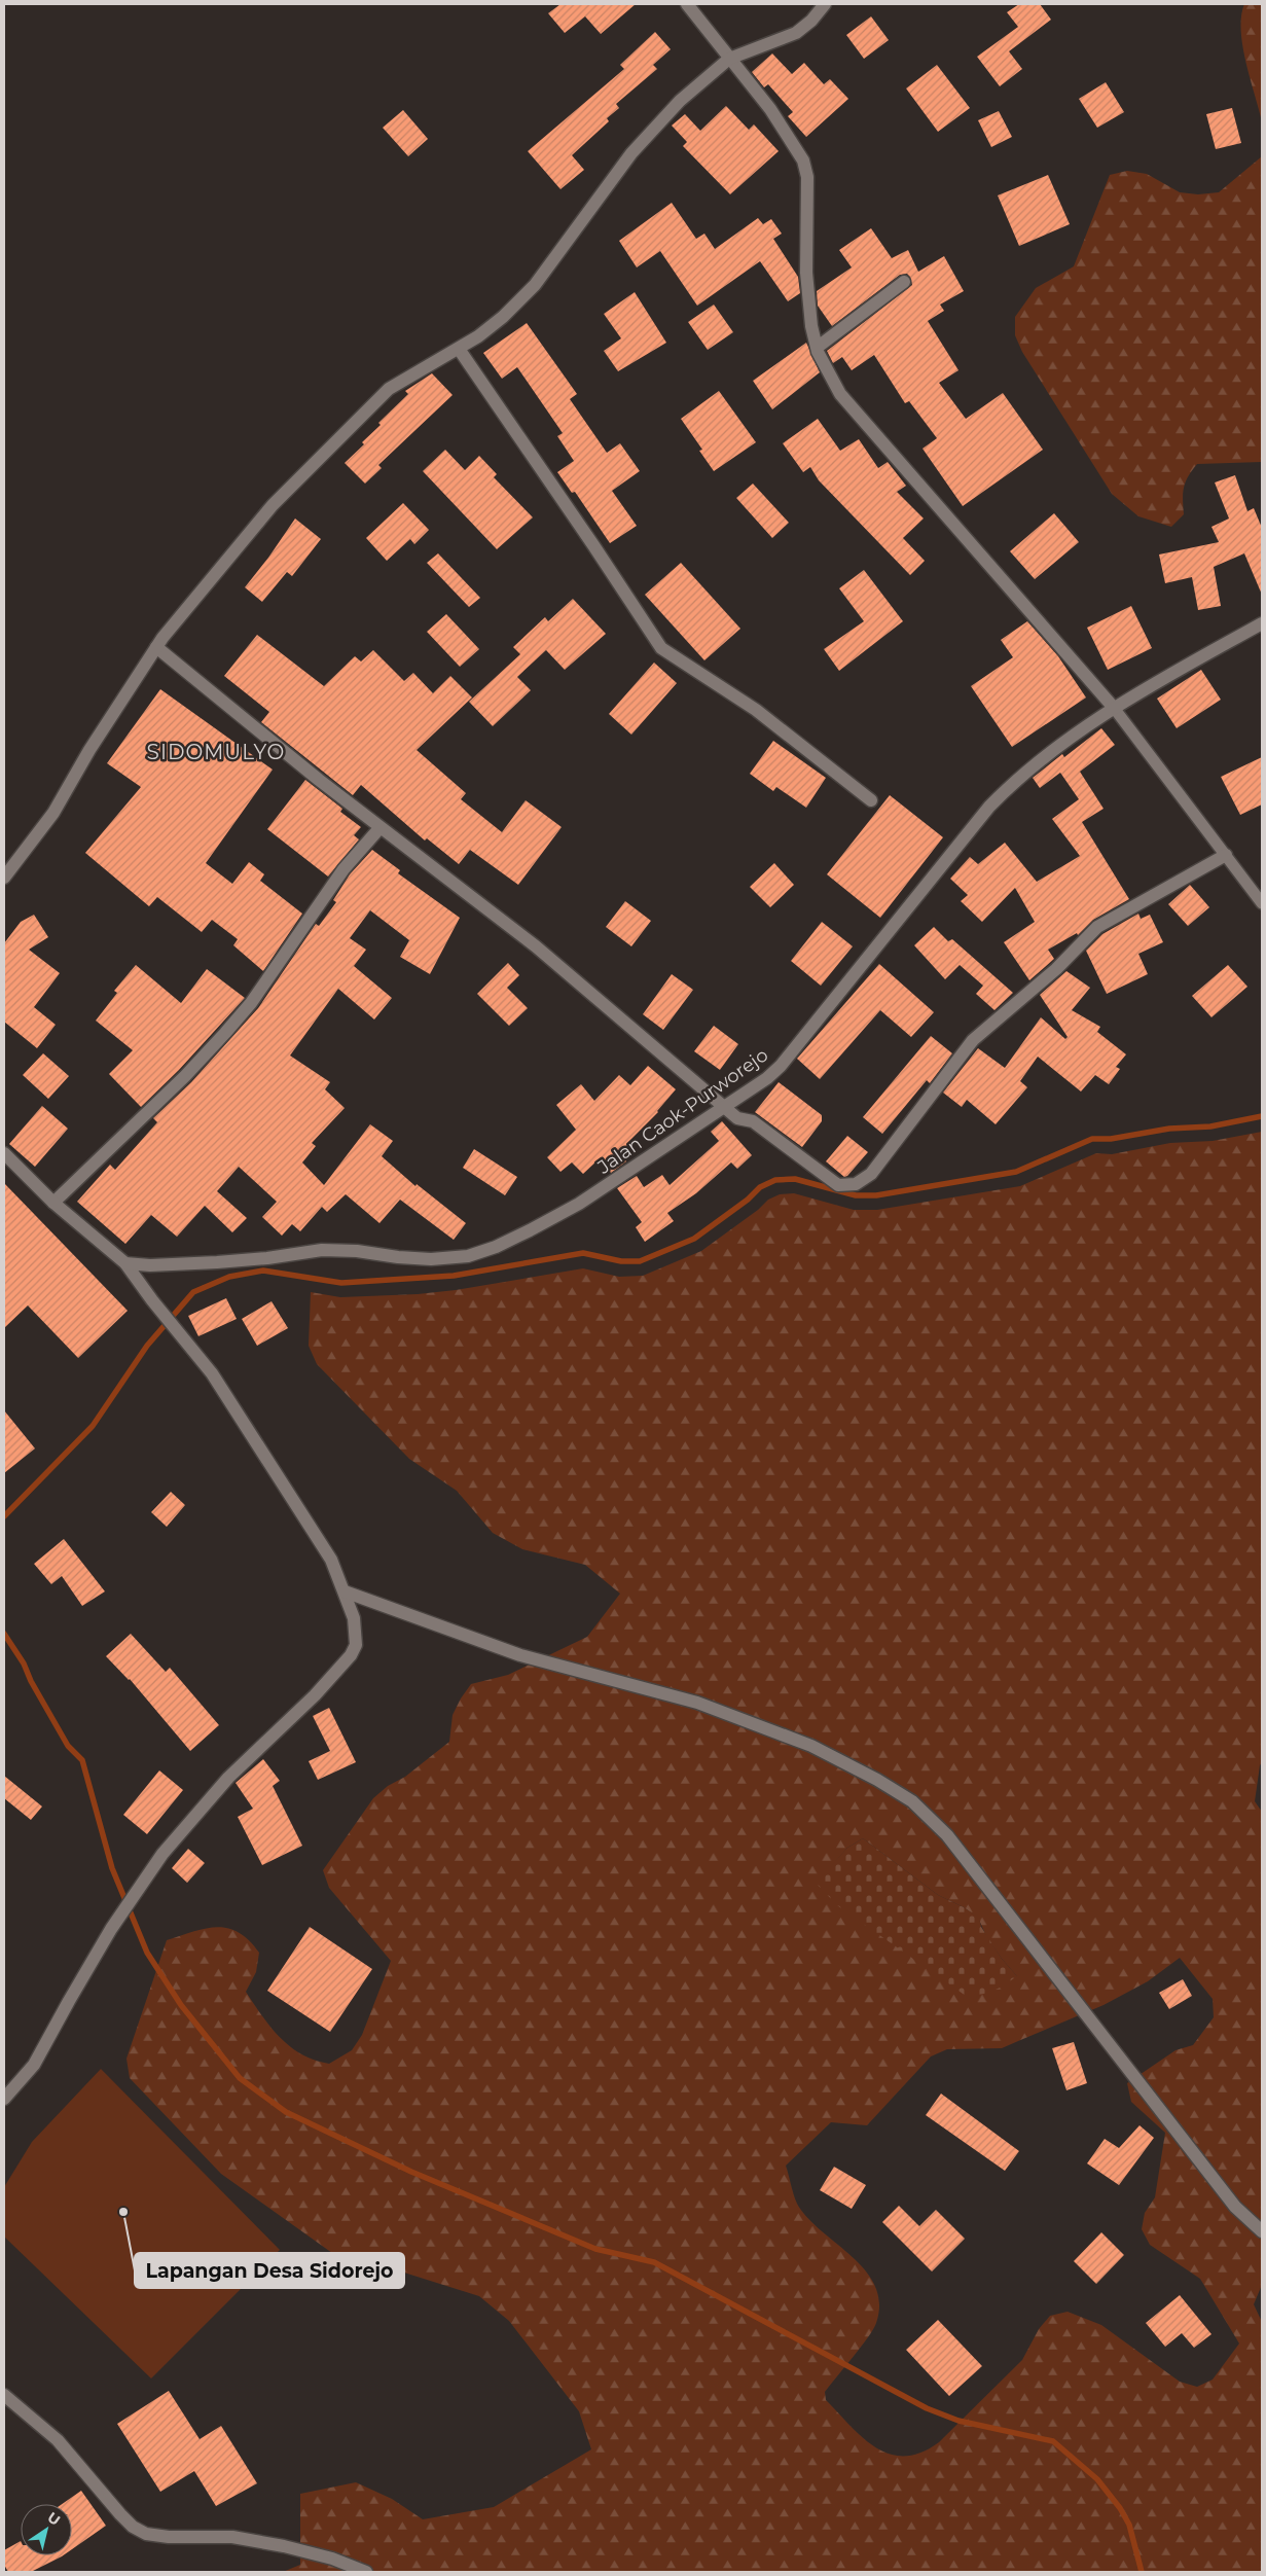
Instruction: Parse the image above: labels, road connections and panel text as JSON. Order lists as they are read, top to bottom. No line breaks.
{"streets":{"street":["Jalan Caok-Purworejo"]},"districts":["SIDOMULYO"],"places":["Lapangan Desa Sidorejo"],"north":"top right"}
